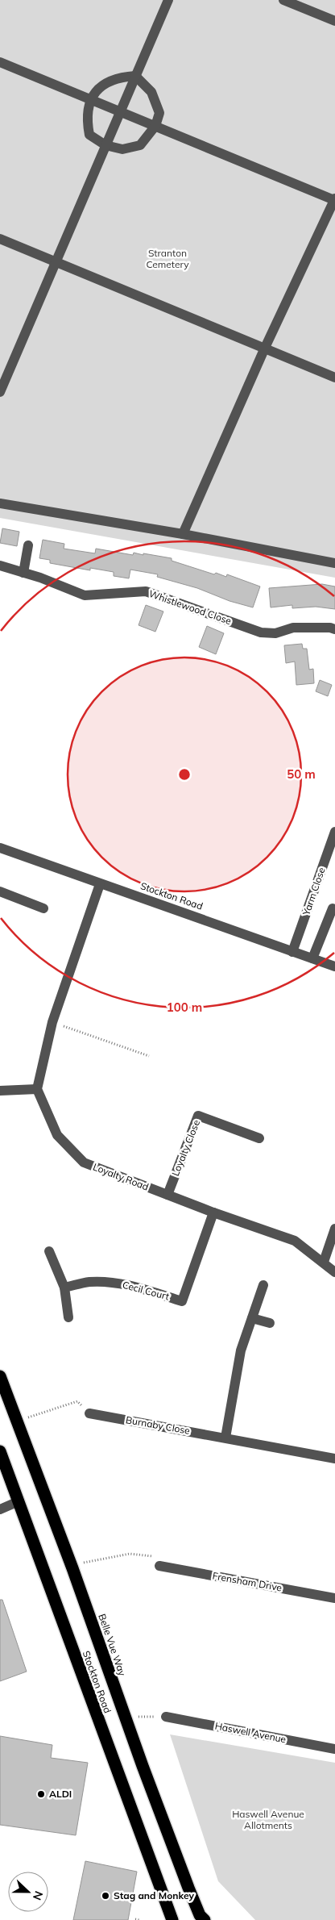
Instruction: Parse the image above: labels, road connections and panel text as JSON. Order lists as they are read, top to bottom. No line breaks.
{"streets":{"highway":["Stockton Road","Belle Vue Way"],"street":["Whistlewood Close","Yarm Close","Loyalty Close","Loyalty Road","Cecil Court","Burnaby Close","Frensham Drive","Haswell Avenue"]},"crossings":[["Yarm Close","Stockton Road"],["Loyalty Close","Loyalty Road"],["Loyalty Road","Cecil Court"]],"parks":["Stranton Cemetery","Haswell Avenue Allotments"],"places":["ALDI","Stag and Monkey"],"north":"right","rings":["50 m","100 m"]}
